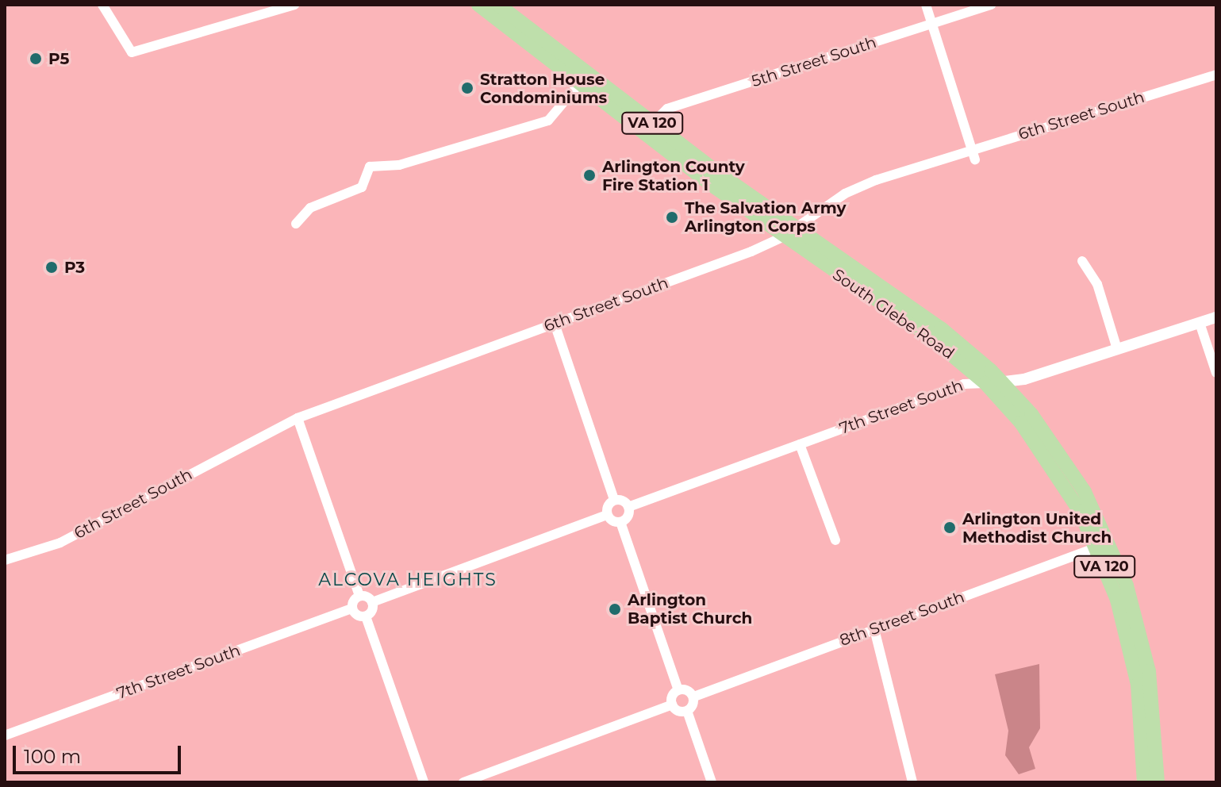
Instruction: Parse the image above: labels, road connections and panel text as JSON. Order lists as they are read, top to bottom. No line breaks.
{"streets":{"main road":["VA 120","South Glebe Road"],"street":["5th Street South","6th Street South","7th Street South","8th Street South"]},"crossings":[["5th Street South","South Glebe Road"],["6th Street South","South Glebe Road"],["South Glebe Road","7th Street South"],["South Glebe Road","8th Street South"]],"districts":["ALCOVA HEIGHTS"],"places":["P5","Stratton House Condominiums","Arlington County Fire Station 1","The Salvation Army Arlington Corps","P3","Arlington United Methodist Church","Arlington Baptist Church"],"scale_bar":"100 m"}
